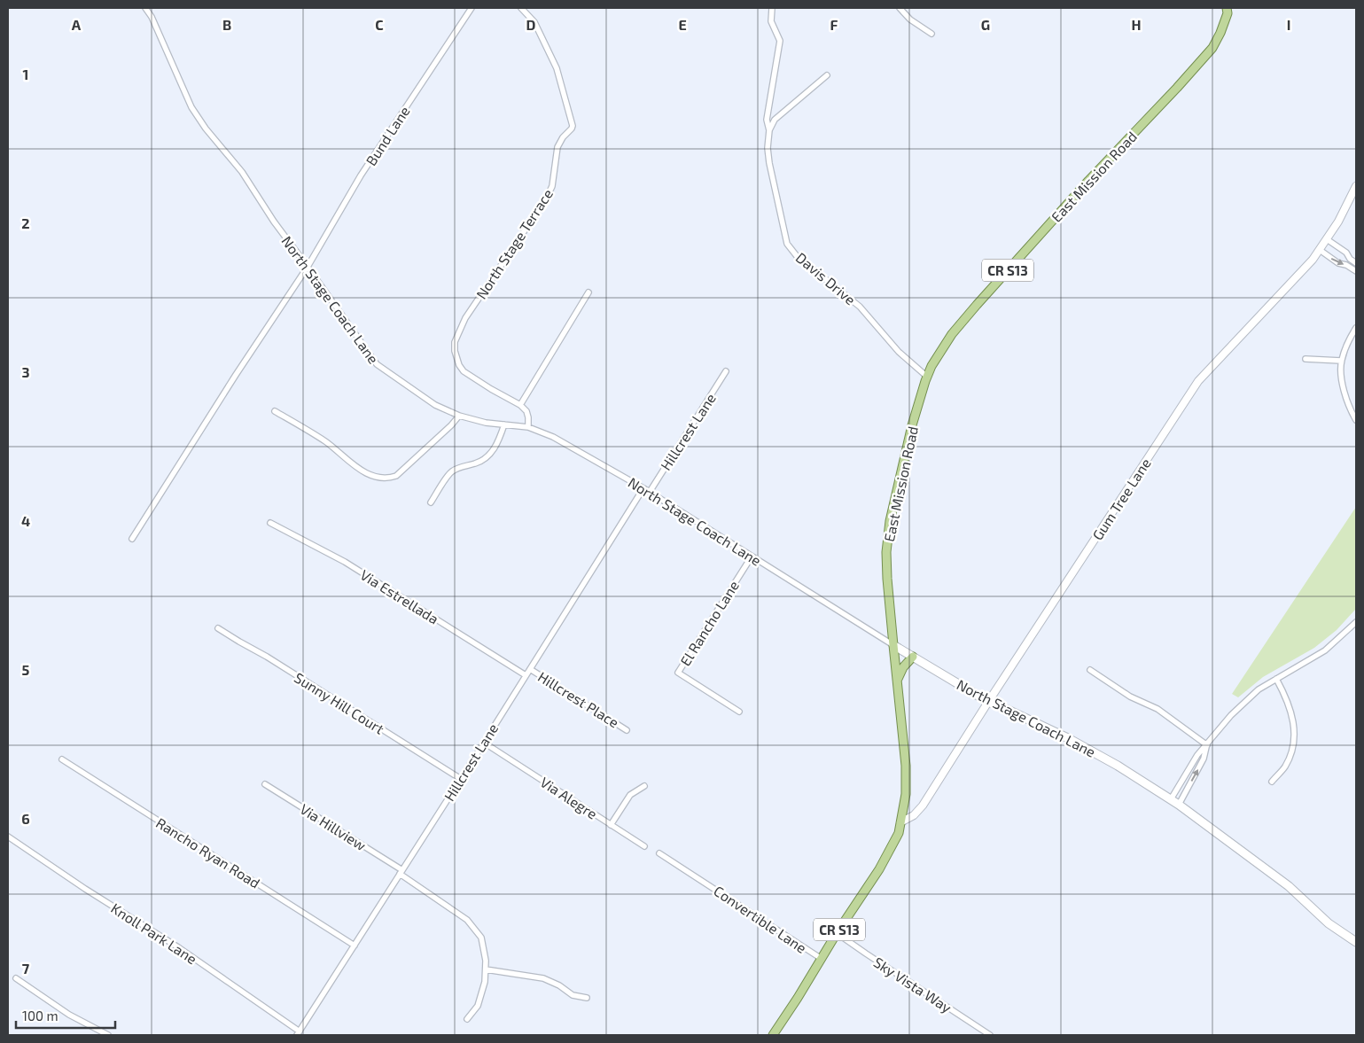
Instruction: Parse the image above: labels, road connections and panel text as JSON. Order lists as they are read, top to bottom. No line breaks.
{"streets":{"main road":["East Mission Road","CR S13","North Stage Coach Lane"],"street":["Bund Lane","North Stage Terrace","Davis Drive","Hillcrest Lane","Gum Tree Lane","Via Estrellada","El Rancho Lane","Hillcrest Place","Sunny Hill Court","Via Alegre","Via Hillview","Rancho Ryan Road","Convertible Lane","Knoll Park Lane","Sky Vista Way"]},"crossings":[["Bund Lane","North Stage Coach Lane"],["East Mission Road","Davis Drive"],["East Mission Road","North Stage Coach Lane"],["East Mission Road","Gum Tree Lane"],["East Mission Road","Convertible Lane"],["East Mission Road","Sky Vista Way"],["North Stage Coach Lane","Hillcrest Lane"],["North Stage Coach Lane","Gum Tree Lane"],["North Stage Coach Lane","El Rancho Lane"],["Hillcrest Lane","Via Estrellada"],["Hillcrest Lane","Hillcrest Place"],["Hillcrest Lane","Sunny Hill Court"],["Hillcrest Lane","Via Alegre"],["Hillcrest Lane","Via Hillview"],["Hillcrest Lane","Rancho Ryan Road"],["Hillcrest Lane","Knoll Park Lane"]],"scale_bar":"100 m","grid":{"columns":["A","B","C","D","E","F","G","H","I"],"rows":["1","2","3","4","5","6","7"]}}
